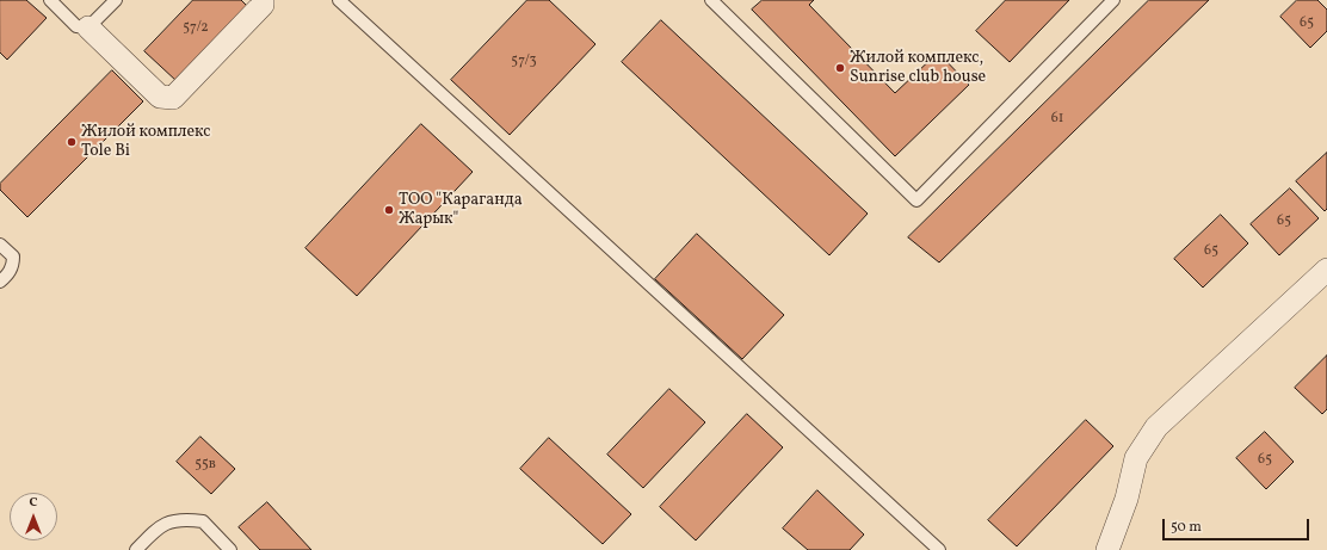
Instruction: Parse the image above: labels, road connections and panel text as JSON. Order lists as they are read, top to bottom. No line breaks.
{"places":["Жилой комплекс, Sunrise club house","Жилой комплекс Tole Bi","ТОО \"Караганда Жарык\""],"house_numbers":["65","57/2","57/3","61","65","65","65","55в"],"scale_bar":"50 m","north":"top"}
